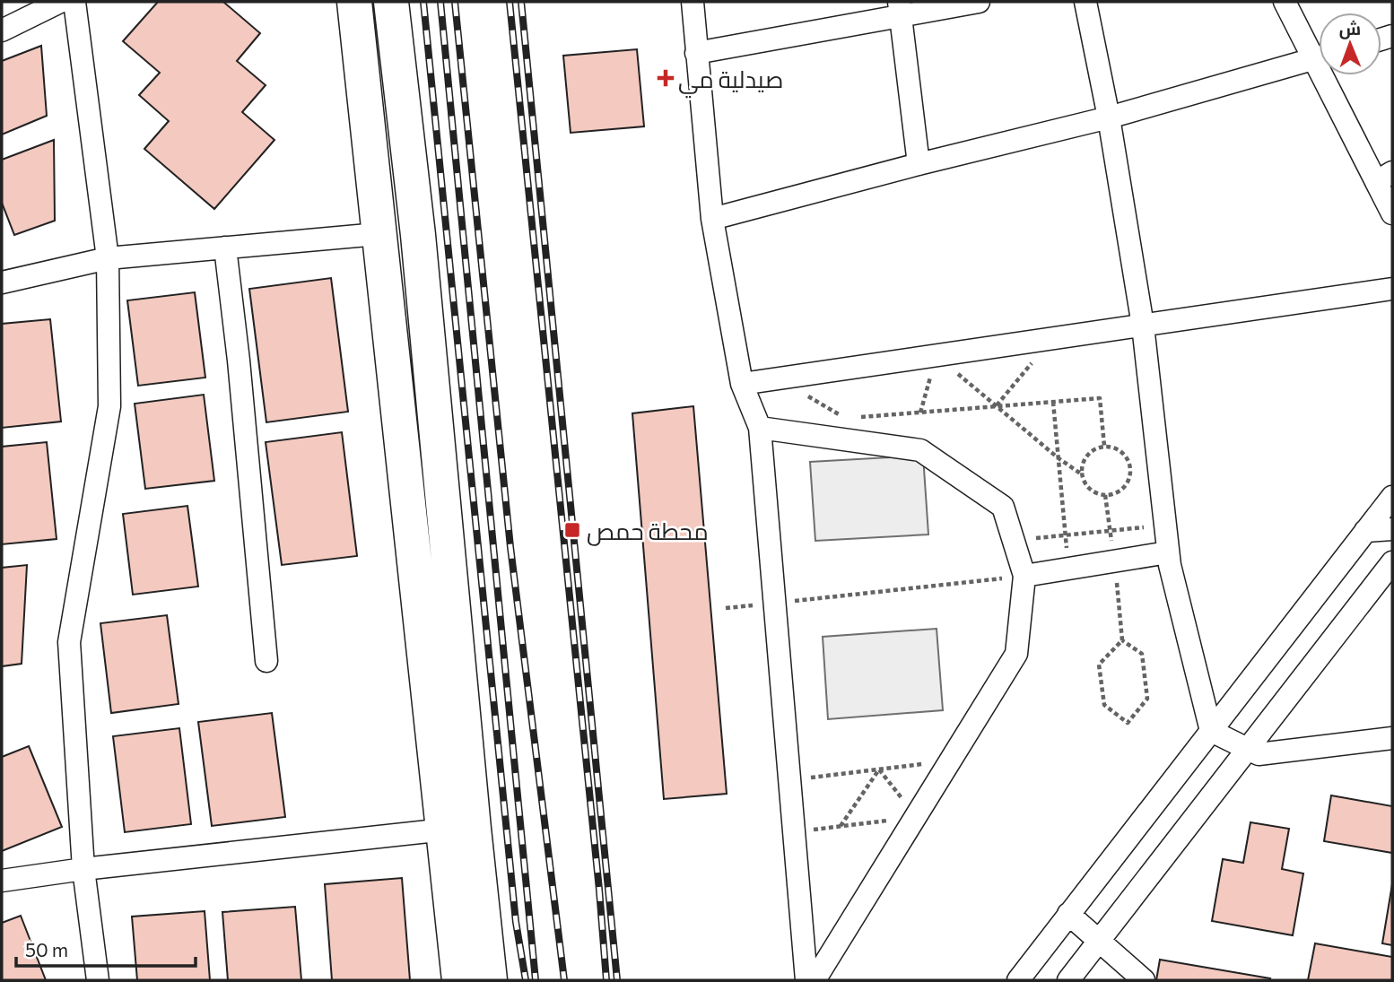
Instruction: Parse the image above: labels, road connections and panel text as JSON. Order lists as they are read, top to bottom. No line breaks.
{"places":{"health":["صيدلية مي"],"transit":["محطة حمص"]},"scale_bar":"50 m","north":"top"}
